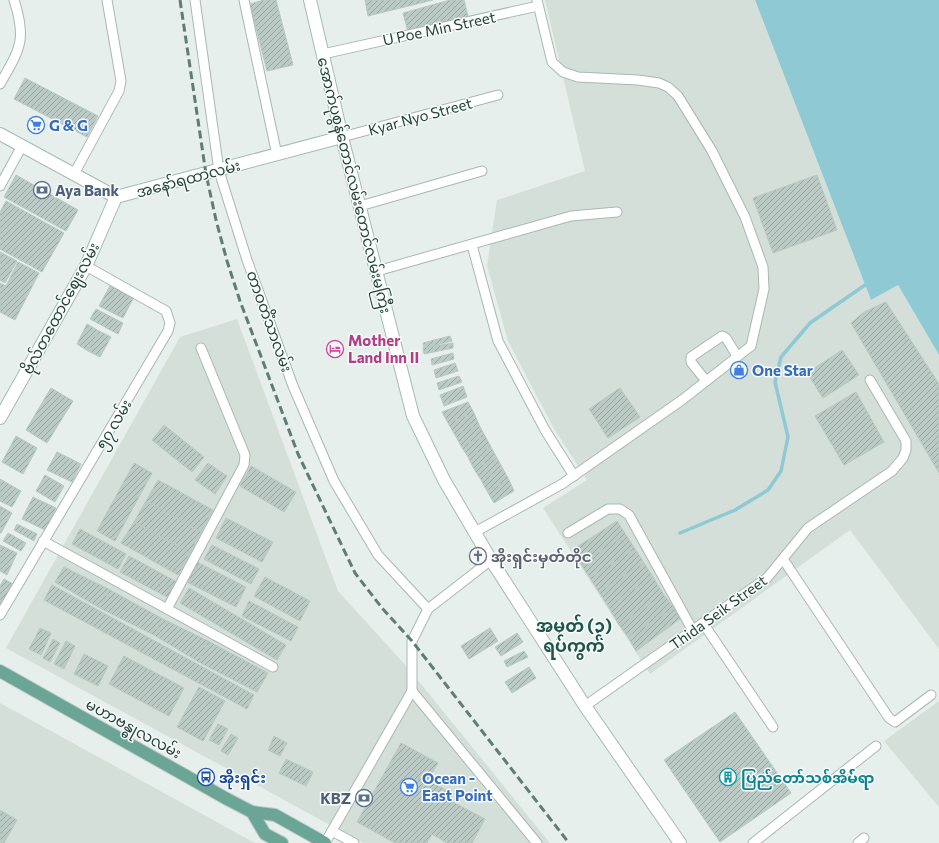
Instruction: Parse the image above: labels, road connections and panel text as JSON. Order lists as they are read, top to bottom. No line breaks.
{"streets":{"main road":["အနော်ရထာလမ်း","အောက်ပုစွန်တောင်လမ်းတောင်လမ်းမကြီး","ဗိုလ်တထောင်ဈေးလမ်း","မဟာဗန္ဓုလလမ်း"],"street":["U Poe Min Street","Kyar Nyo Street","တာဝတိံသာလမ်း","၅၇ လမ်း","Thida Seik Street"]},"crossings":[["U Poe Min Street","အောက်ပုစွန်တောင်လမ်းတောင်လမ်းမကြီး"],["Kyar Nyo Street","အနော်ရထာလမ်း"],["Kyar Nyo Street","အောက်ပုစွန်တောင်လမ်းတောင်လမ်းမကြီး"],["အနော်ရထာလမ်း","အောက်ပုစွန်တောင်လမ်းတောင်လမ်းမကြီး"],["အနော်ရထာလမ်း","ဗိုလ်တထောင်ဈေးလမ်း"],["အနော်ရထာလမ်း","တာဝတိံသာလမ်း"],["အောက်ပုစွန်တောင်လမ်းတောင်လမ်းမကြီး","Thida Seik Street"],["ဗိုလ်တထောင်ဈေးလမ်း","၅၇ လမ်း"]],"districts":["အမှတ် (၃) ရပ်ကွက်"],"places":{"supermarket":["G & G","Ocean - East Point"],"bank":["Aya Bank","KBZ"],"hotel":["Mother Land Inn II"],"shop":["One Star"],"church":["အိုးရှင်းမှတ်တိုင"],"bus stop":["အိုးရှင်း"],"building":["ပြည်တော်သစ်အိမ််ရာ"]}}
